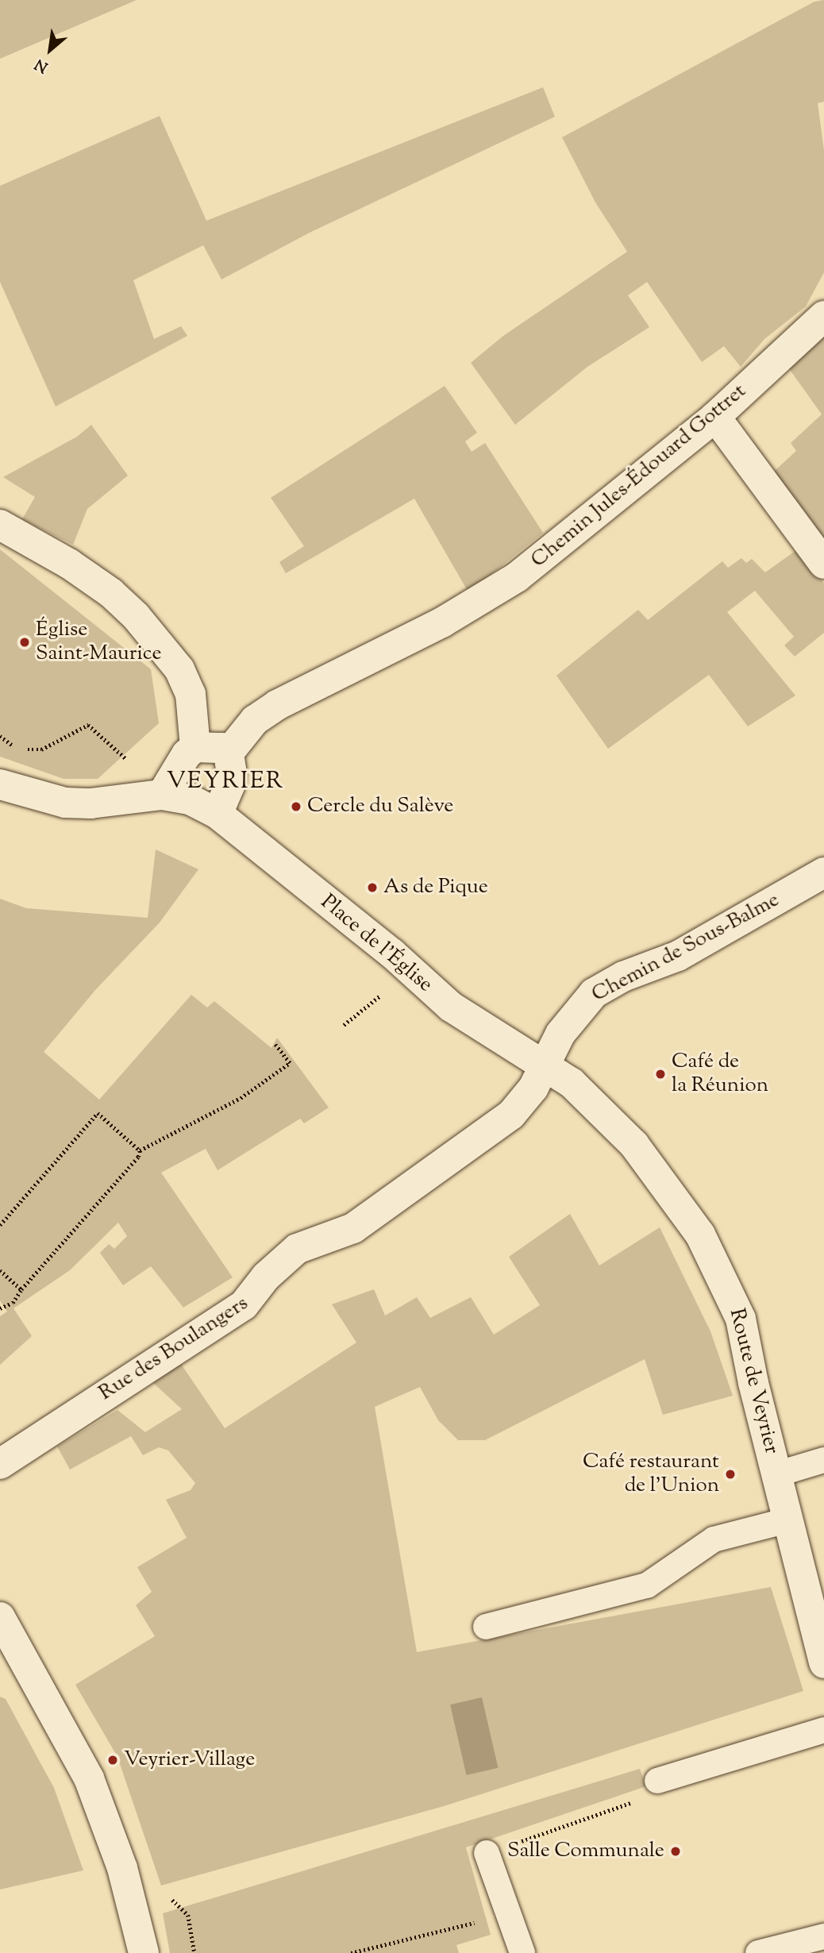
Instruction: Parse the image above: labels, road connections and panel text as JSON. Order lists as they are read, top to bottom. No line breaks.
{"streets":{"street":["Chemin Jules-Édouard Gottret","Place de l'Église","Chemin de Sous-Balme","Rue des Boulangers","Route de Veyrier"]},"crossings":[["Place de l'Église","Chemin de Sous-Balme"],["Place de l'Église","Rue des Boulangers"],["Place de l'Église","Route de Veyrier"],["Chemin de Sous-Balme","Rue des Boulangers"],["Chemin de Sous-Balme","Route de Veyrier"],["Rue des Boulangers","Route de Veyrier"]],"districts":["VEYRIER"],"places":["Église Saint-Maurice","Cercle du Salève","As de Pique","Café de la Réunion","Café restaurant de l'Union","Veyrier-Village","Salle Communale"],"north":"bottom left"}
